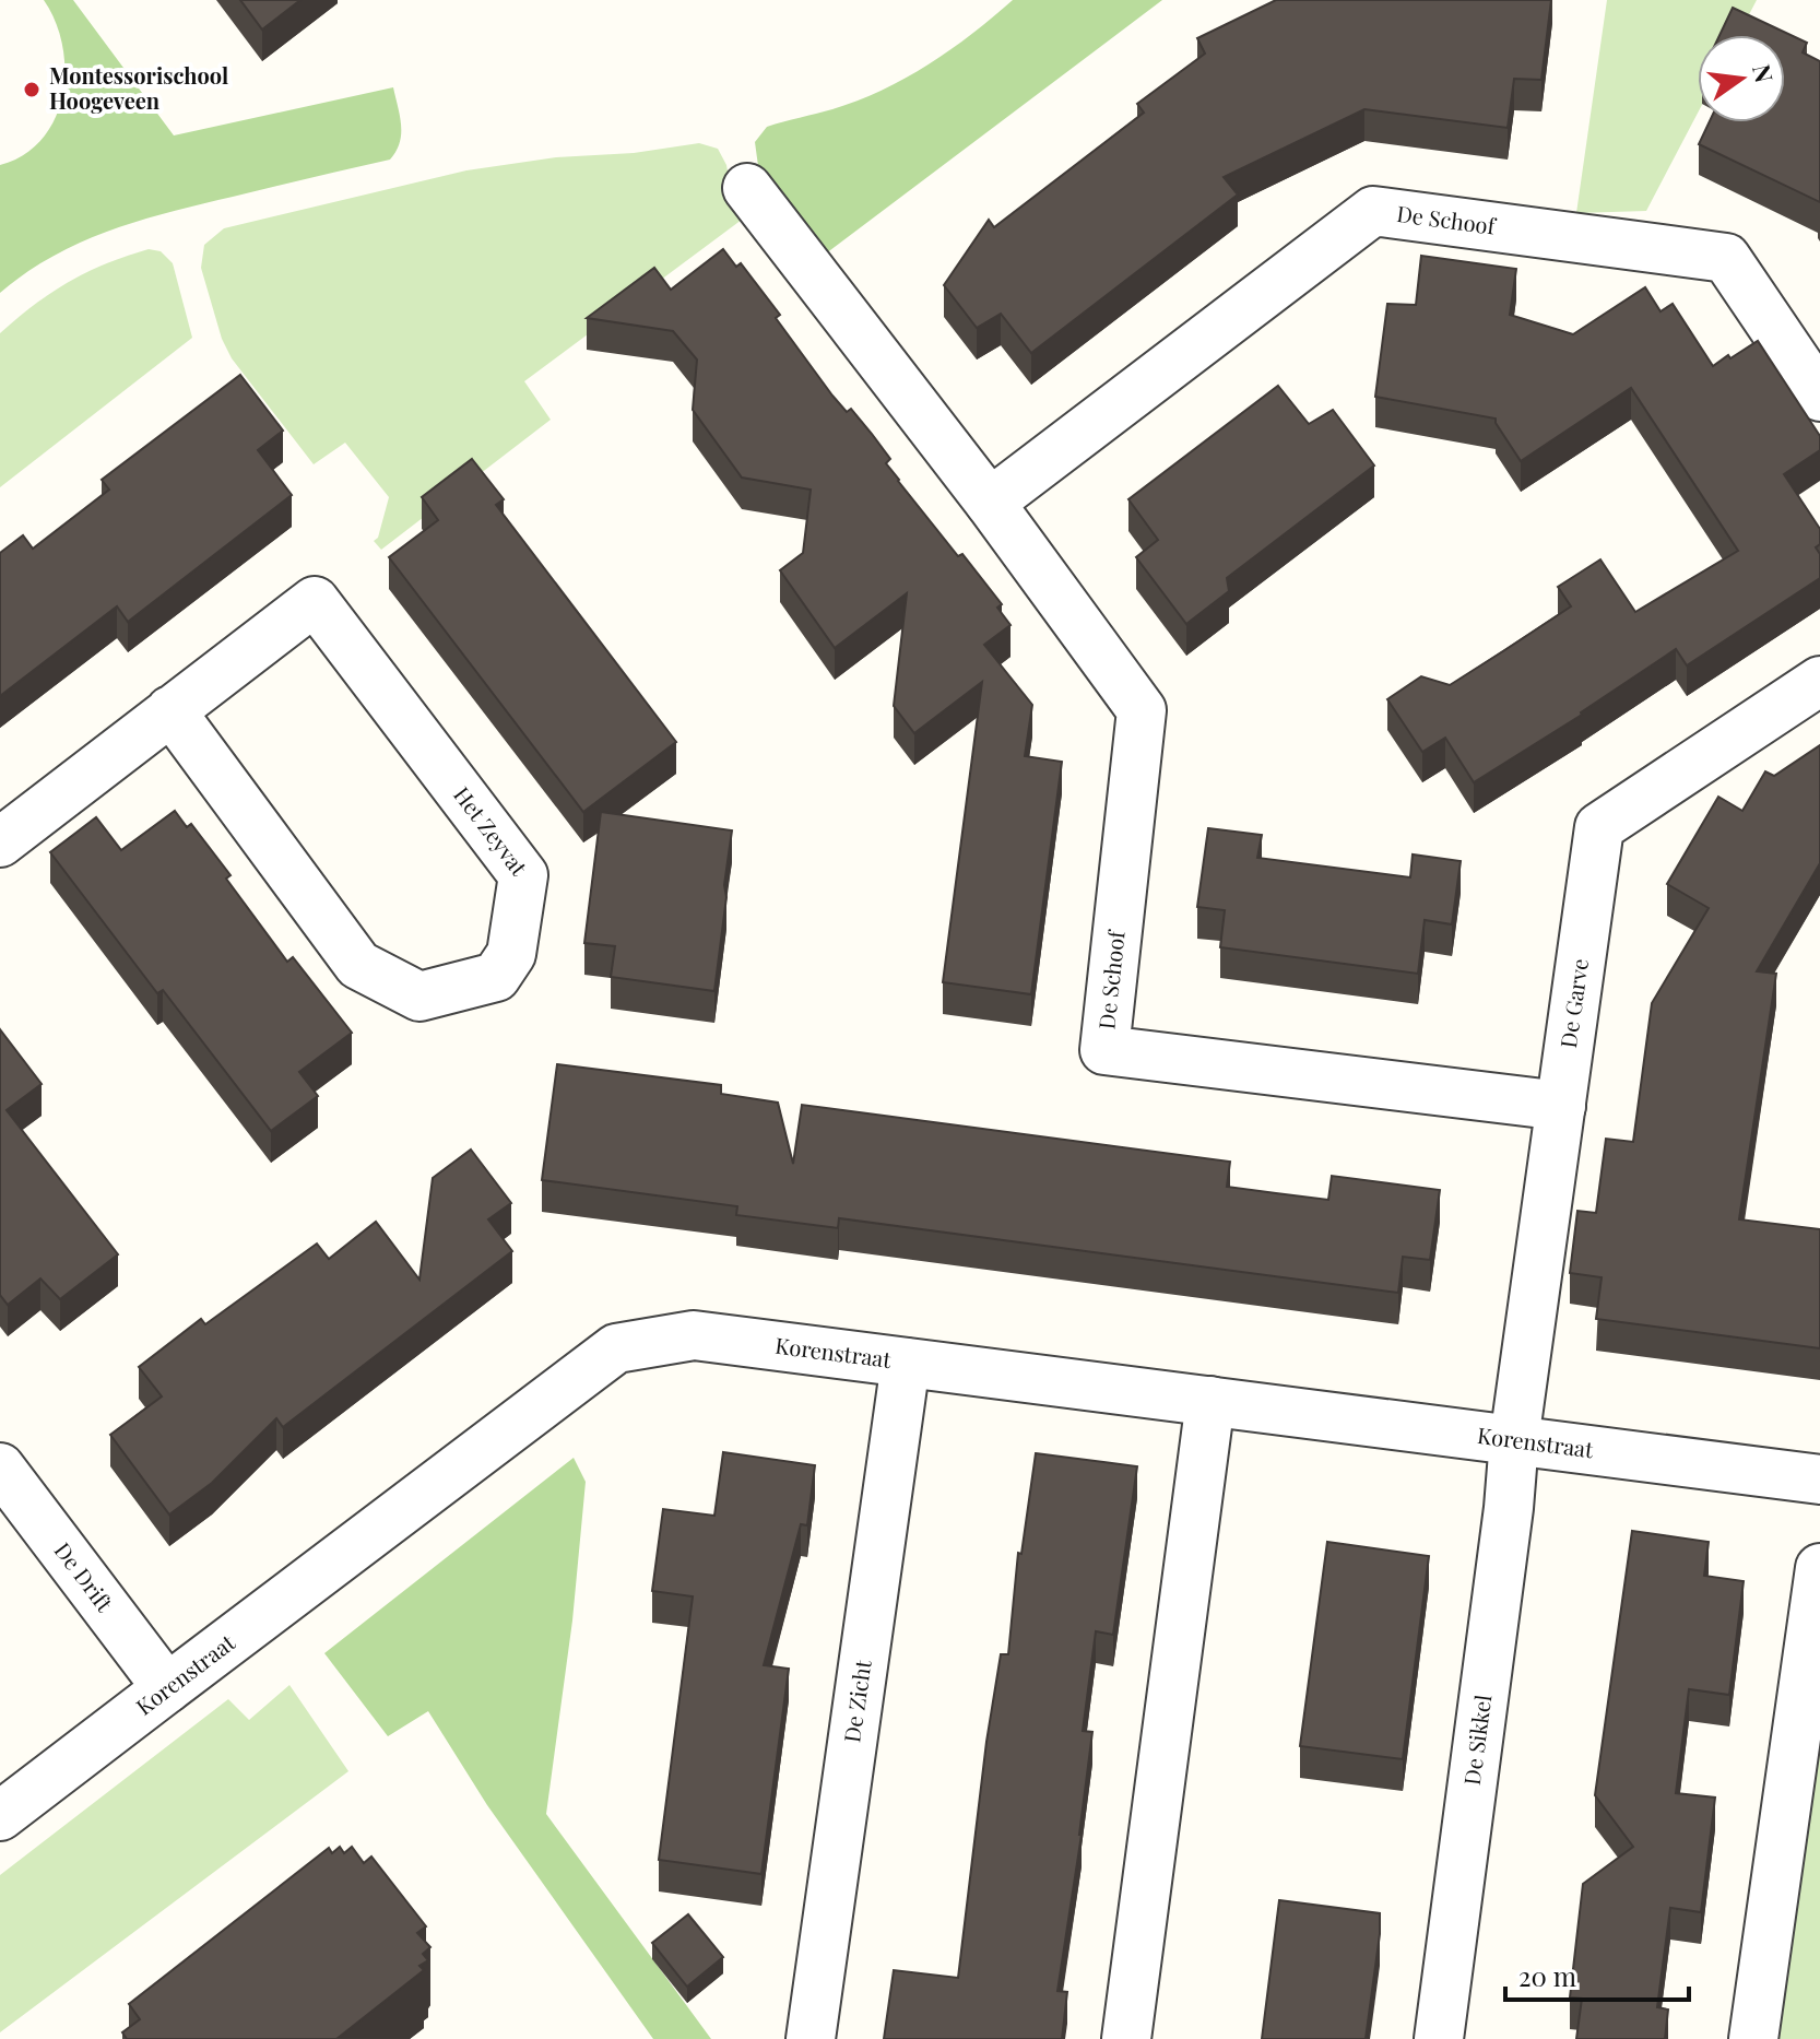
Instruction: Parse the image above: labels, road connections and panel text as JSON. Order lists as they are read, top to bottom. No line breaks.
{"streets":{"street":["De Schoof","Het Zeyvat","De Garve","Korenstraat","De Drift","De Zicht","De Sikkel"]},"crossings":[["De Schoof","De Garve"],["De Garve","Korenstraat"],["De Garve","De Sikkel"],["Korenstraat","De Drift"],["Korenstraat","De Zicht"],["Korenstraat","De Sikkel"]],"places":["Montessorischool Hoogeveen"],"scale_bar":"20 m","north":"right"}
